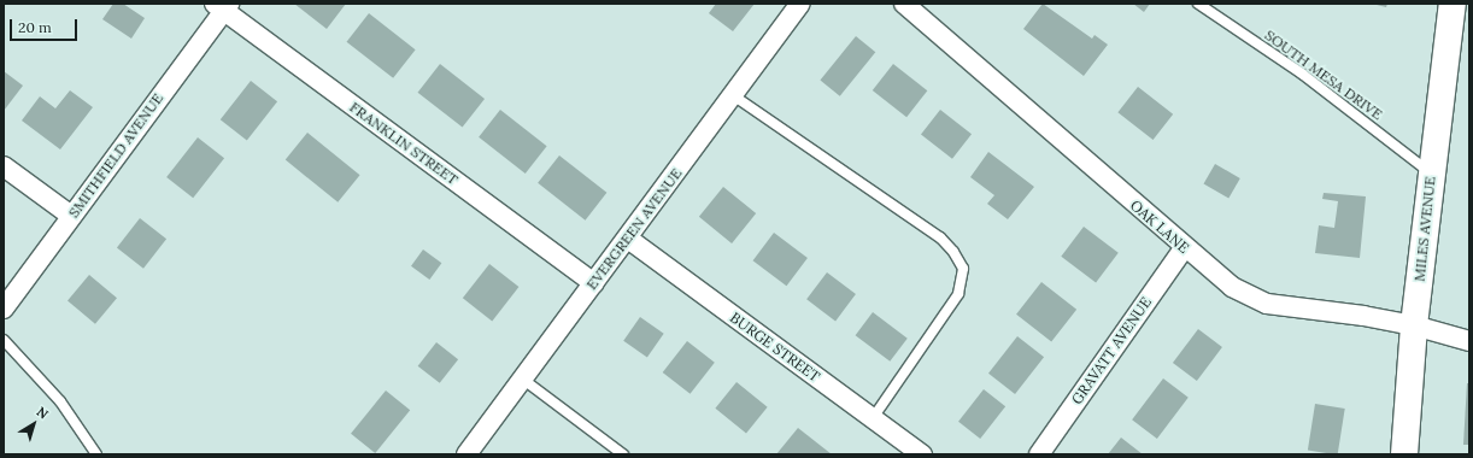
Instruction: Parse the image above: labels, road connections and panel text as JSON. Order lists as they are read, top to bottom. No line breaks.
{"streets":{"street":["FRANKLIN STREET","SMITHFIELD AVENUE","OAK LANE","EVERGREEN AVENUE","MILES AVENUE","BURGE STREET","GRAVATT AVENUE"],"lane":["SOUTH MESA DRIVE"]},"crossings":[["SOUTH MESA DRIVE","MILES AVENUE"],["FRANKLIN STREET","SMITHFIELD AVENUE"],["FRANKLIN STREET","EVERGREEN AVENUE"],["OAK LANE","MILES AVENUE"],["OAK LANE","GRAVATT AVENUE"],["EVERGREEN AVENUE","BURGE STREET"]],"scale_bar":"20 m","north":"top right"}
